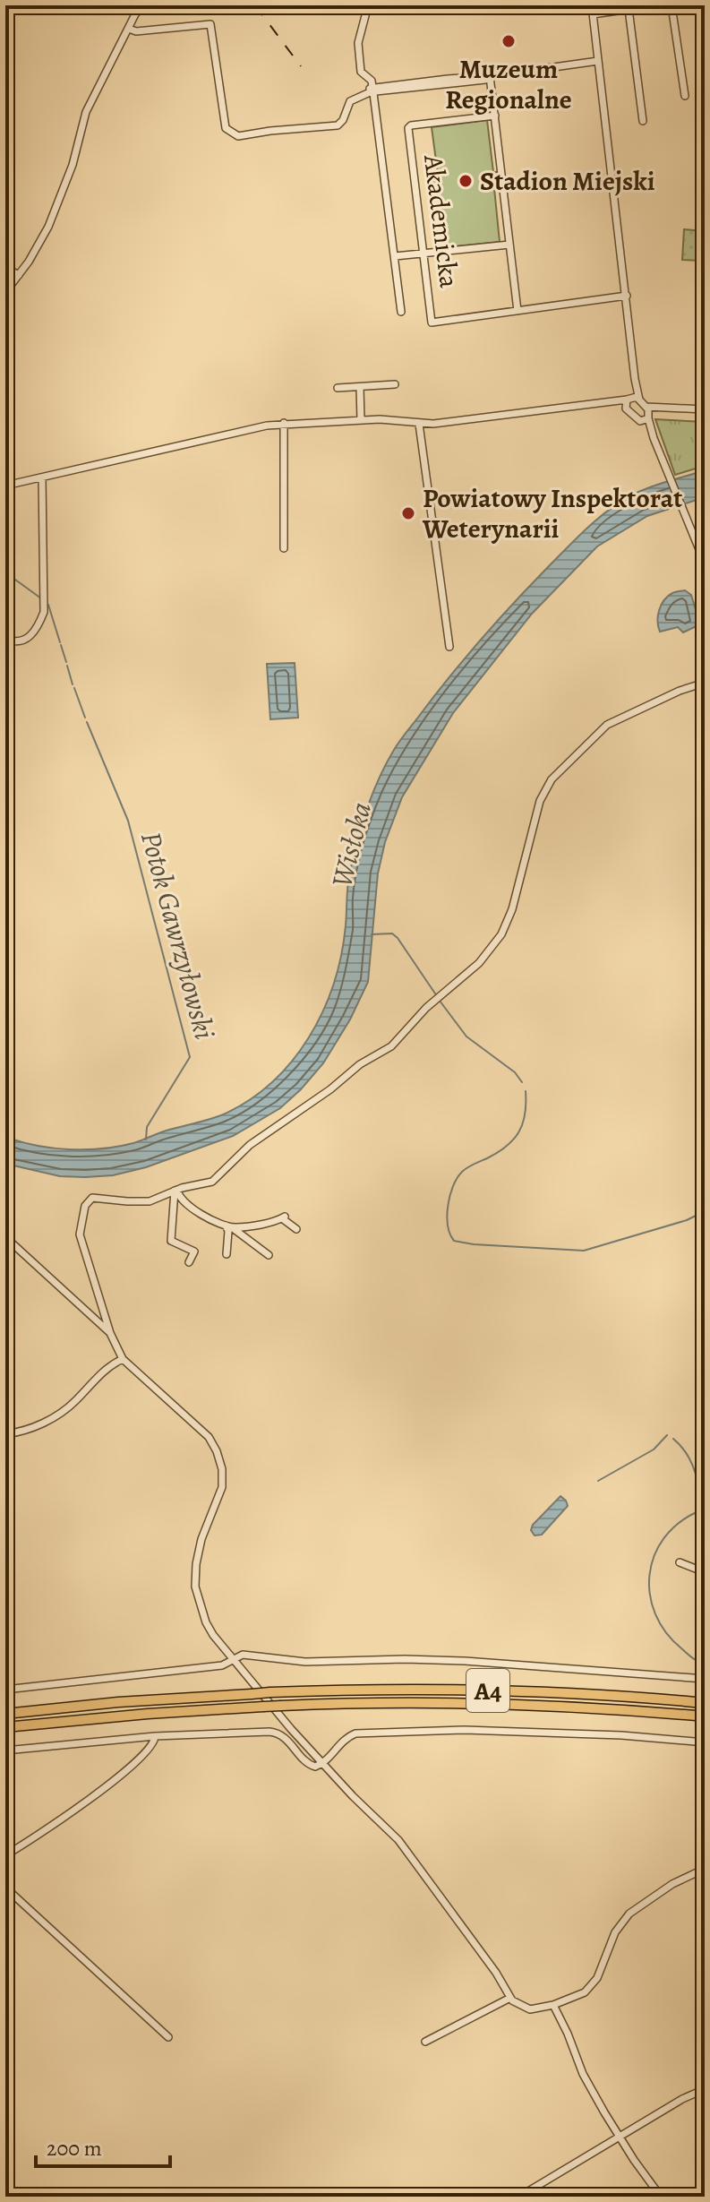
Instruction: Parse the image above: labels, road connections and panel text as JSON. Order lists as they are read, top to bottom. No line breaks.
{"streets":{"highway":["A4"],"street":["Akademicka"]},"water":["Wisłoka","Potok Gawrzyłowski"],"places":["Muzeum Regionalne","Stadion Miejski","Powiatowy Inspektorat Weterynarii"],"scale_bar":"200 m"}
